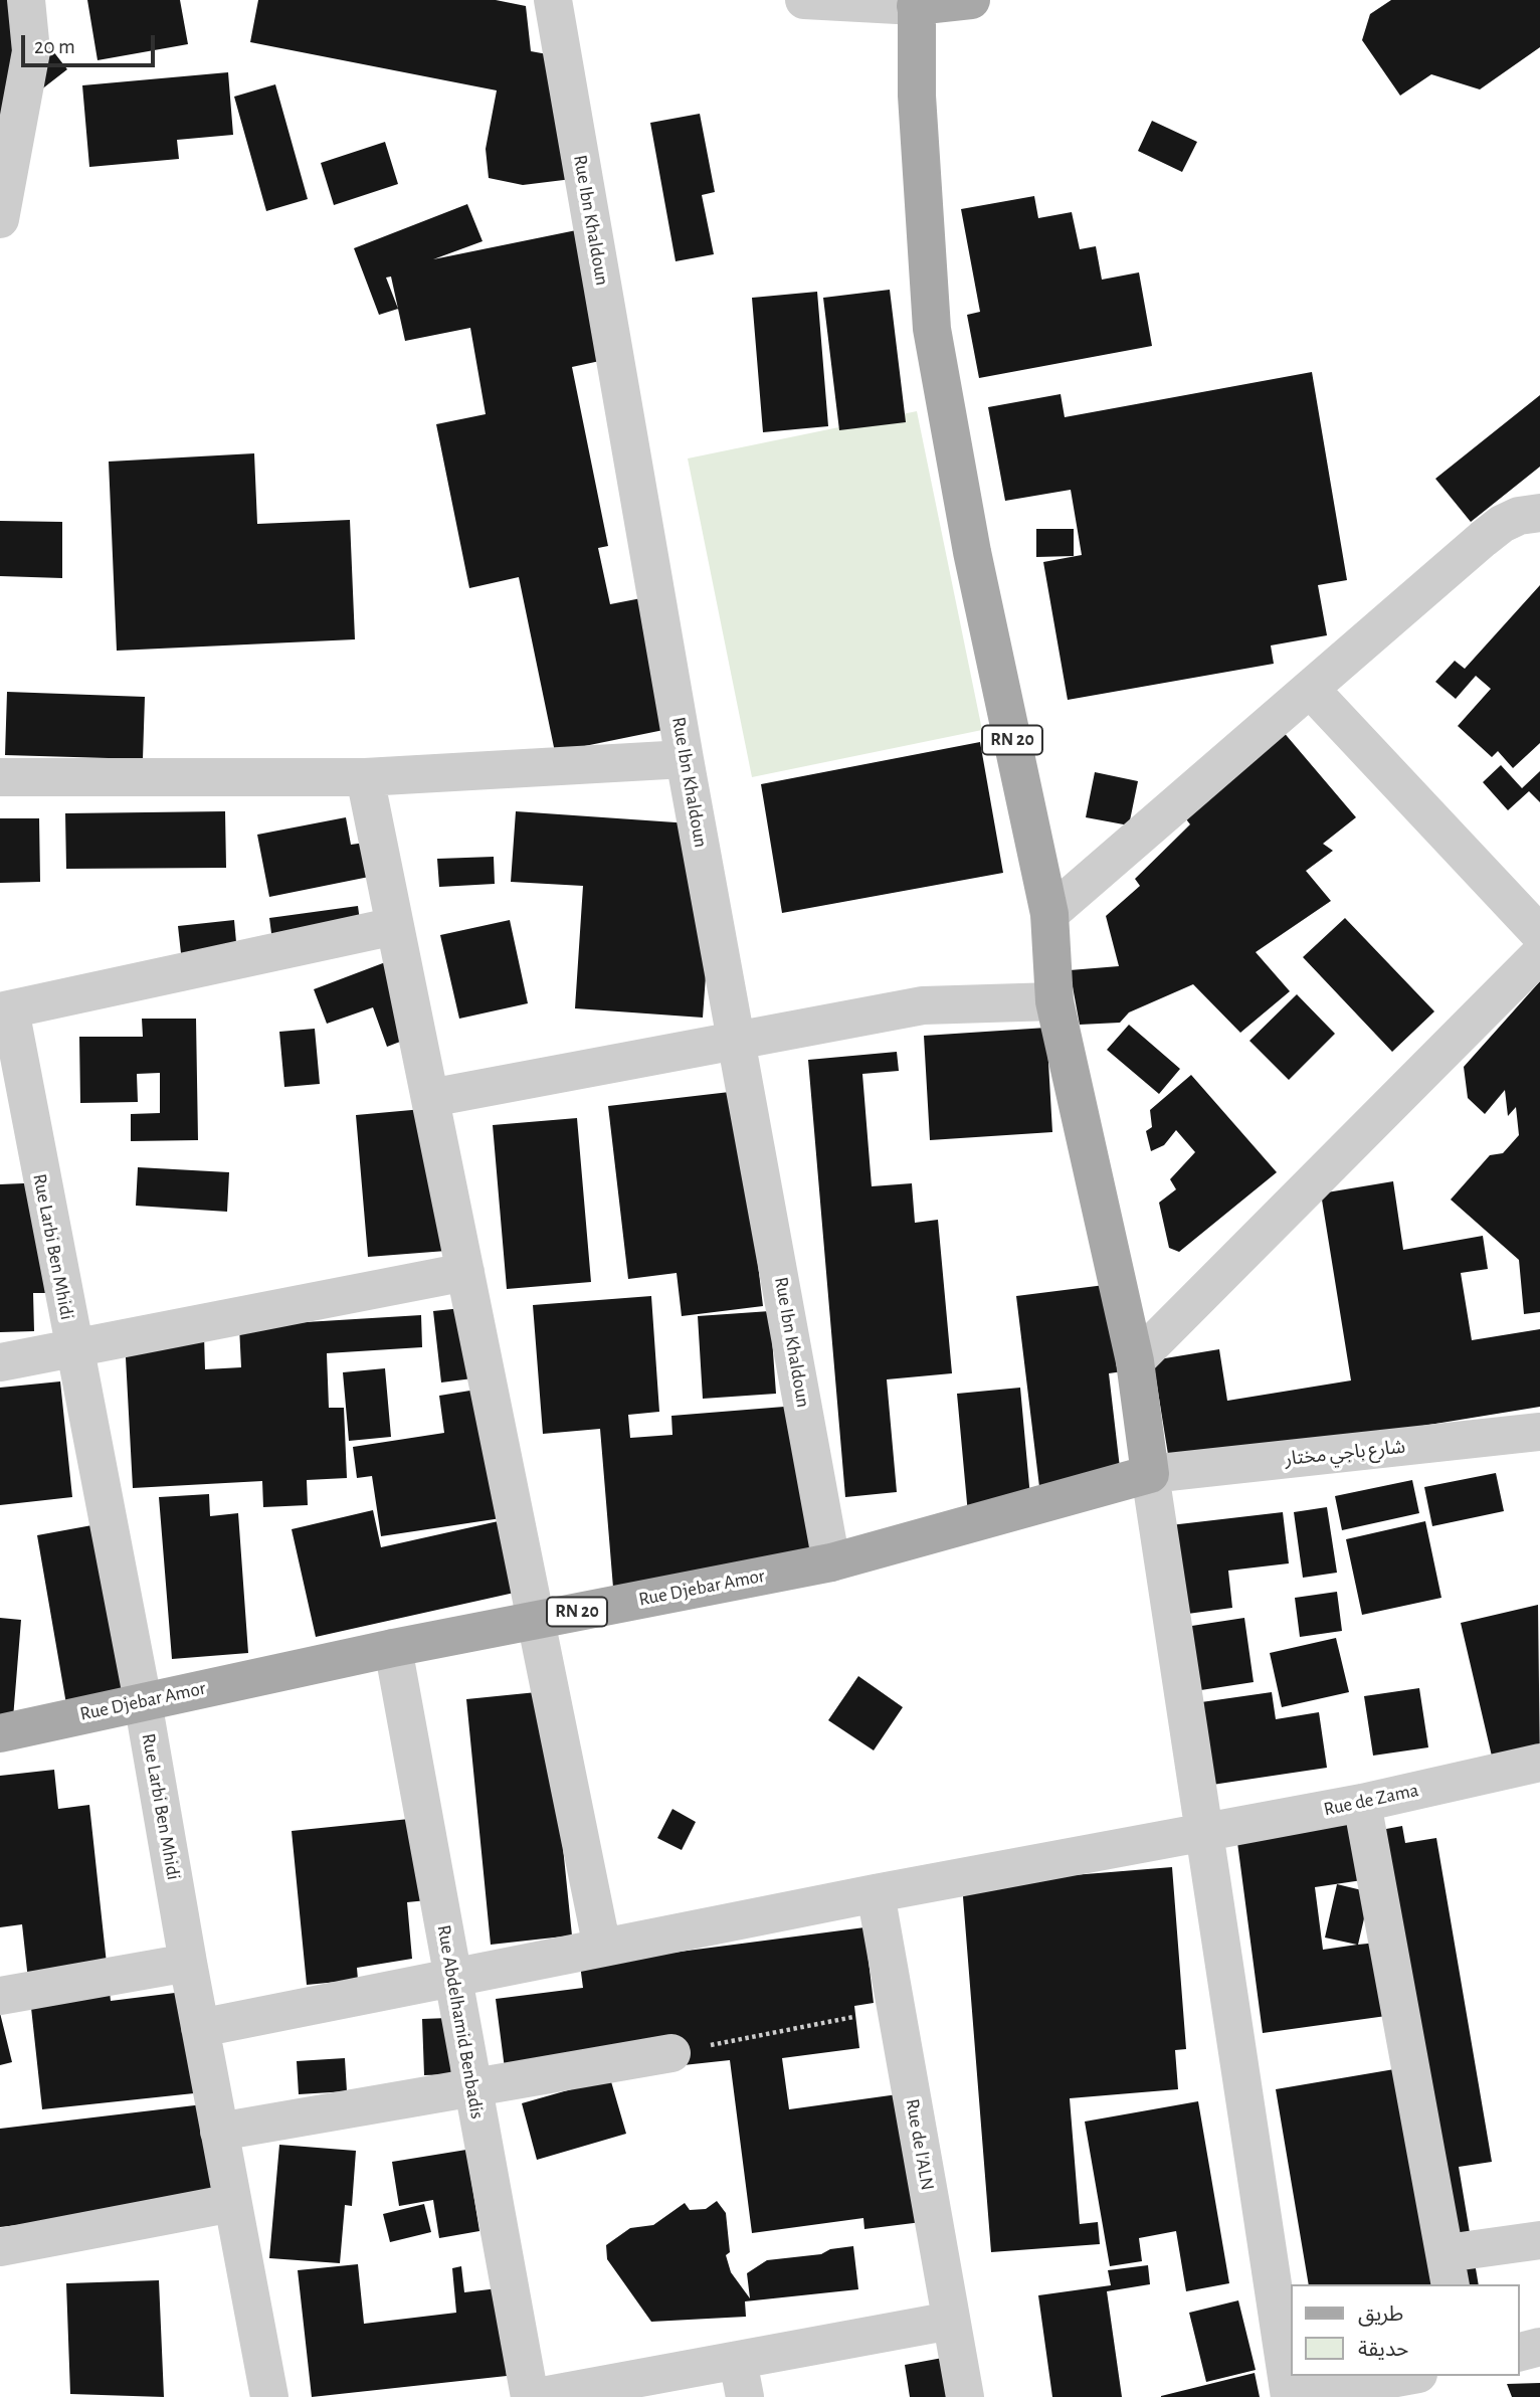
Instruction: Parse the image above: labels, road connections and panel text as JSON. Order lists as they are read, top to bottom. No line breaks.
{"streets":{"main road":["RN 20","Rue Djebar Amor"],"street":["Rue Ibn Khaldoun","Rue Larbi Ben Mhidi","شارع باجي مختار","Rue de Zama","Rue Abdelhamid Benbadis","Rue de l'ALN"]},"crossings":[["Rue Ibn Khaldoun","Rue Djebar Amor"],["RN 20","شارع باجي مختار"],["RN 20","Rue Djebar Amor"],["Rue Larbi Ben Mhidi","Rue Djebar Amor"],["Rue Larbi Ben Mhidi","Rue de Zama"],["شارع باجي مختار","Rue Djebar Amor"],["Rue Djebar Amor","Rue Abdelhamid Benbadis"],["Rue de Zama","Rue Abdelhamid Benbadis"],["Rue de Zama","Rue de l'ALN"]],"legend":["طريق","حديقة"],"scale_bar":"20 m"}
